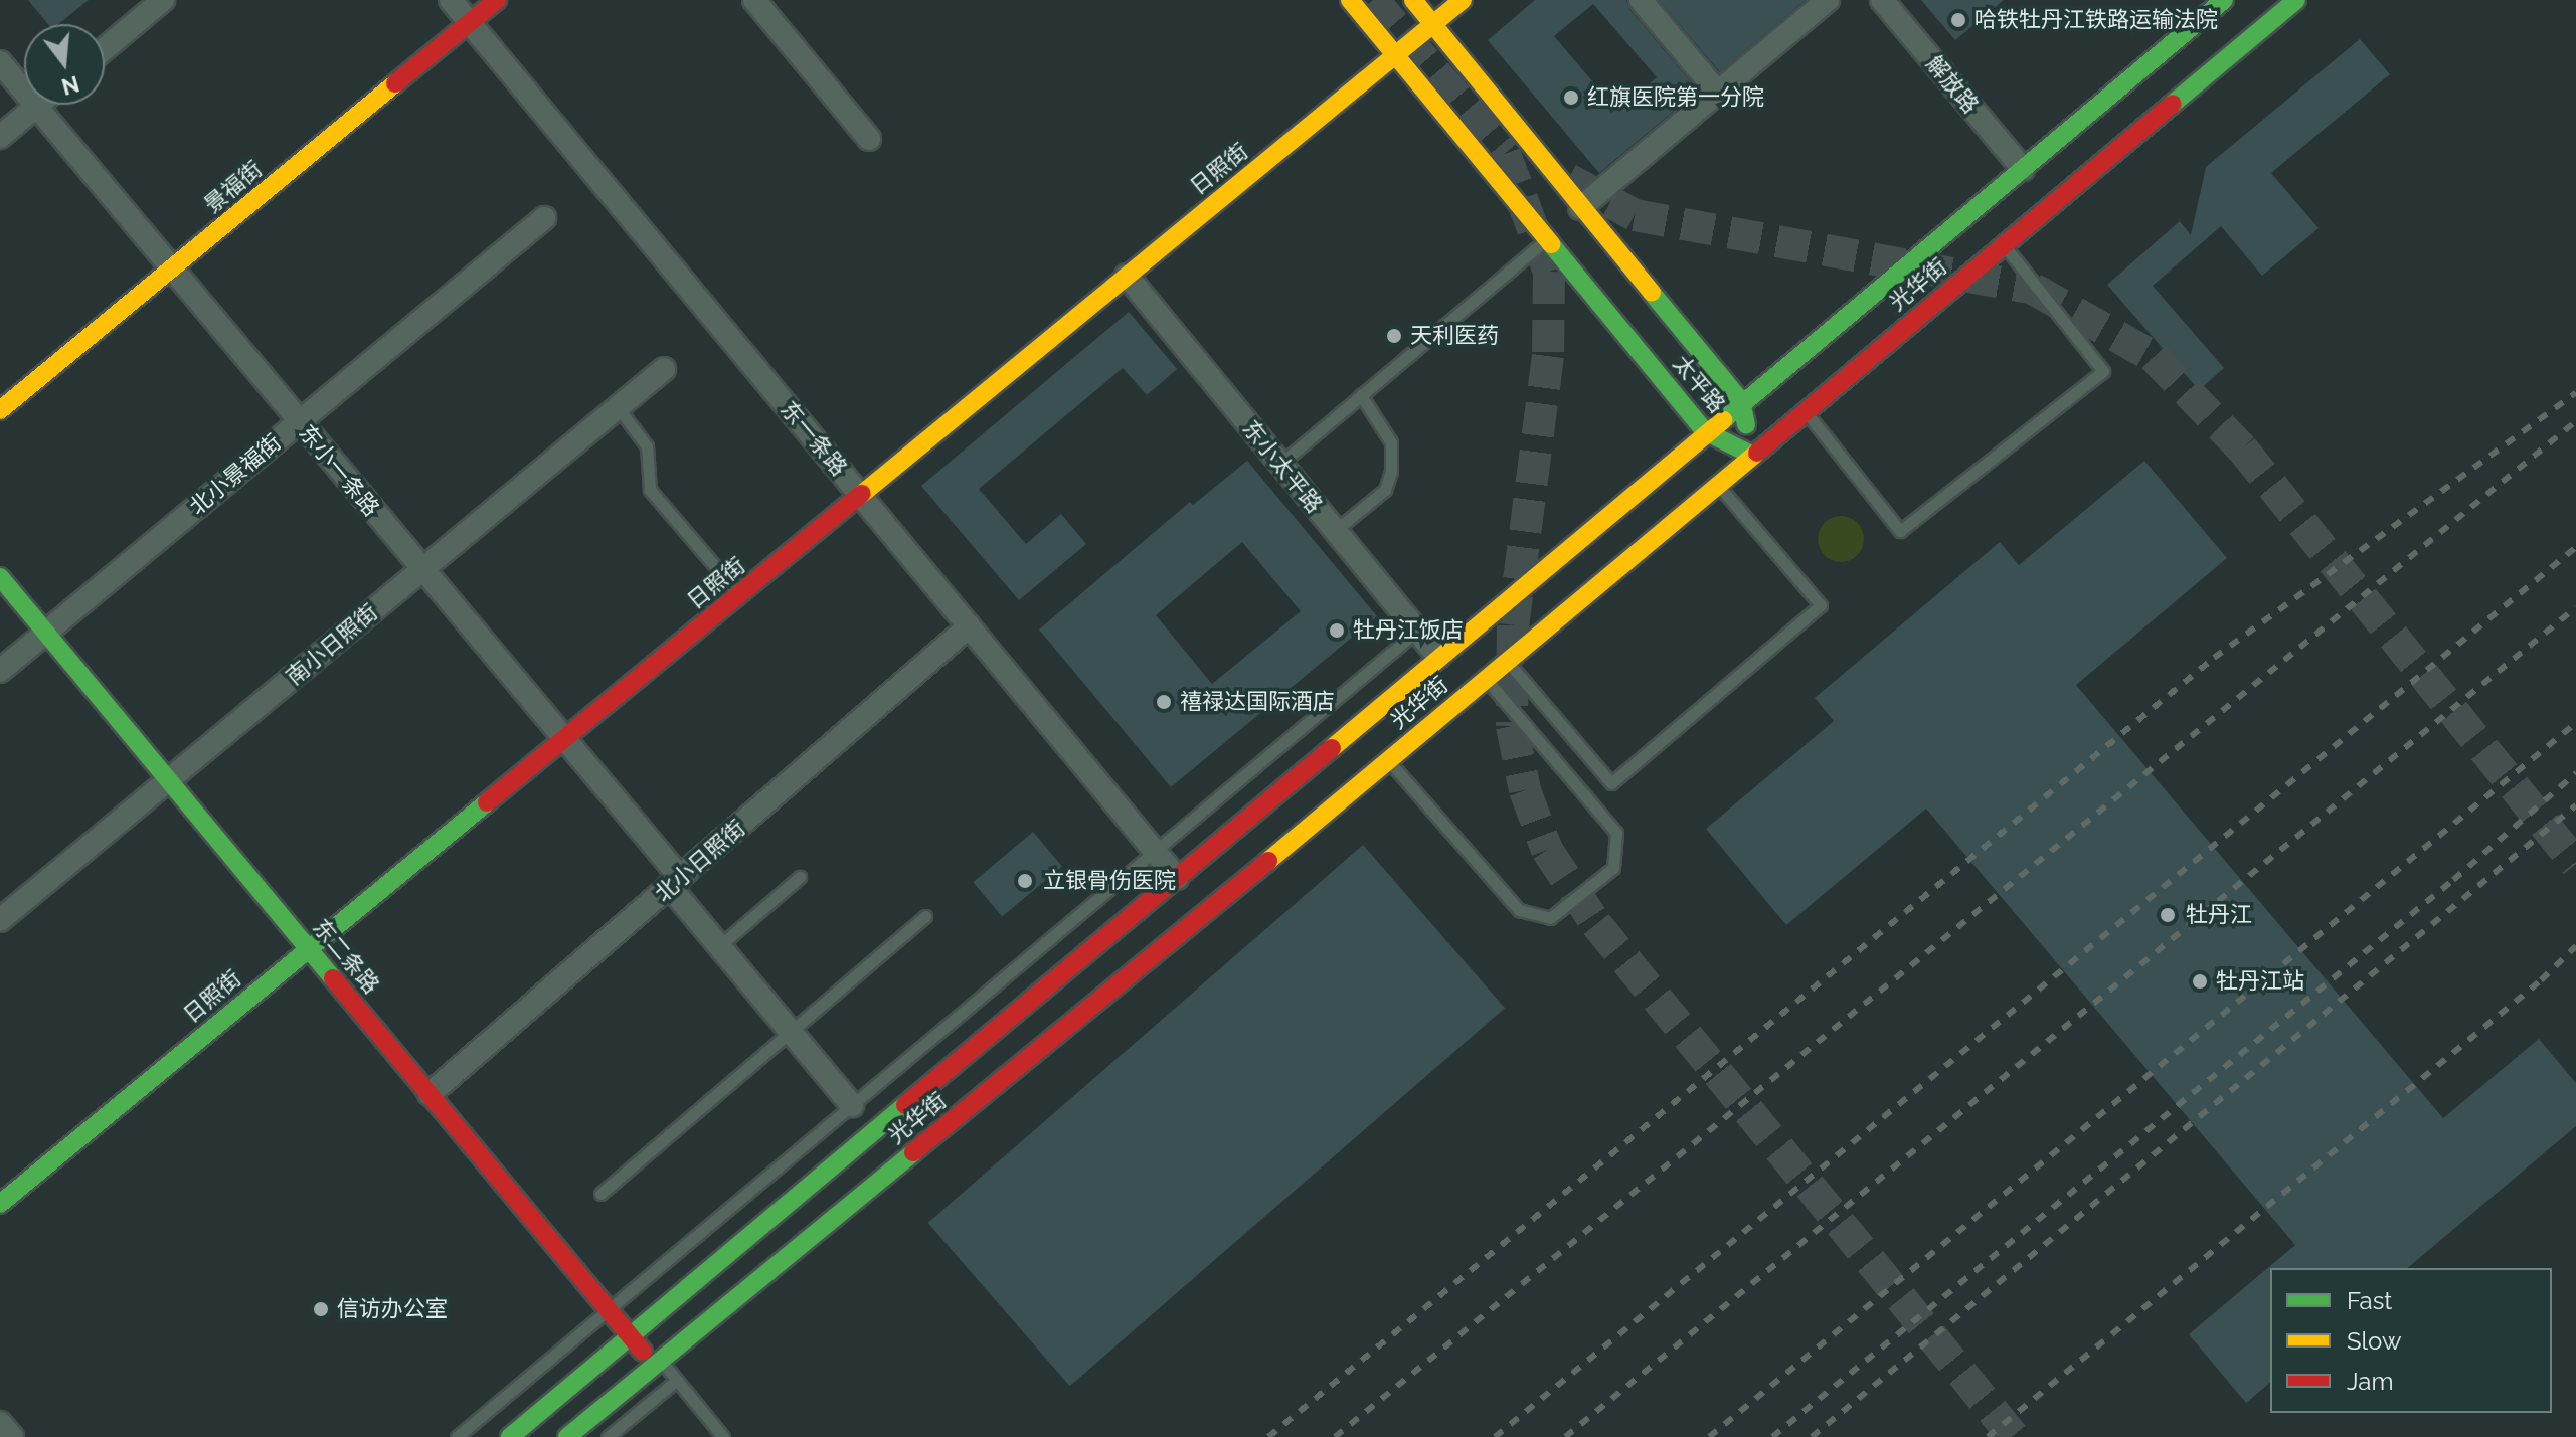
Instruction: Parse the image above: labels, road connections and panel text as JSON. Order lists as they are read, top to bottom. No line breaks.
{"streets":{"main road":["日照街","景福街","光华街","太平路","东二条路"],"street":["解放路","东一条路","东小太平路","东小一条路","北小景福街","南小日照街","北小日照街"]},"crossings":[["解放路","光华街"],["日照街","太平路"],["日照街","东一条路"],["日照街","东小太平路"],["日照街","东小一条路"],["日照街","东二条路"],["景福街","东一条路"],["景福街","东小一条路"],["光华街","太平路"],["光华街","东一条路"],["光华街","东小太平路"],["光华街","东二条路"],["东一条路","北小日照街"],["东小一条路","北小景福街"],["东小一条路","南小日照街"],["东小一条路","北小日照街"],["北小景福街","东二条路"],["南小日照街","东二条路"],["北小日照街","东二条路"]],"places":["哈铁牡丹江铁路运输法院","红旗医院第一分院","天利医药","牡丹江饭店","禧禄达国际酒店","立银骨伤医院","牡丹江","牡丹江站","信访办公室"],"legend":["Fast","Slow","Jam"],"north":"bottom"}
